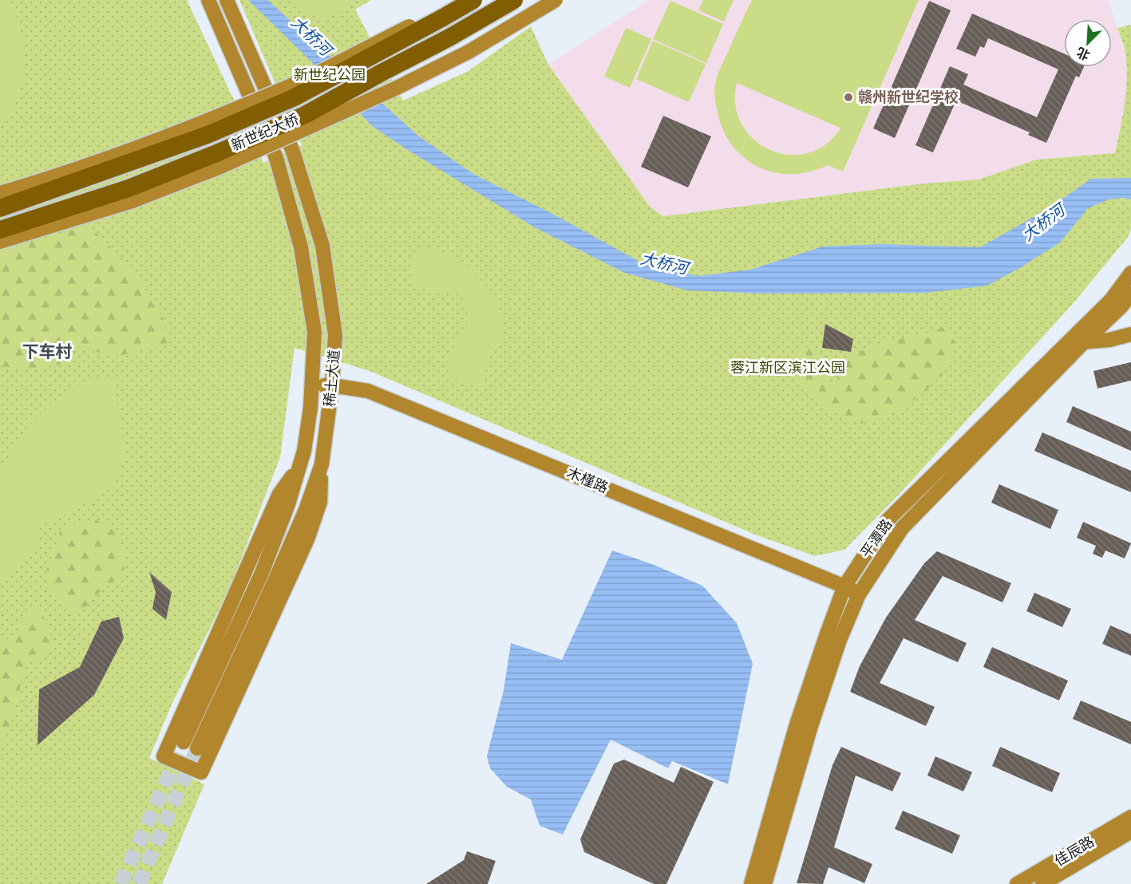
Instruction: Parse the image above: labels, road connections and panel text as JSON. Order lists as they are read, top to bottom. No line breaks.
{"streets":{"highway":["新世纪大桥"],"street":["稀土大道","木槿路","平潭路","佳辰路"]},"crossings":[["稀土大道","木槿路"],["木槿路","平潭路"]],"districts":["下车村"],"water":["大桥河"],"parks":["新世纪公园","蓉江新区滨江公园"],"places":["赣州新世纪学校"],"north":"bottom left"}
